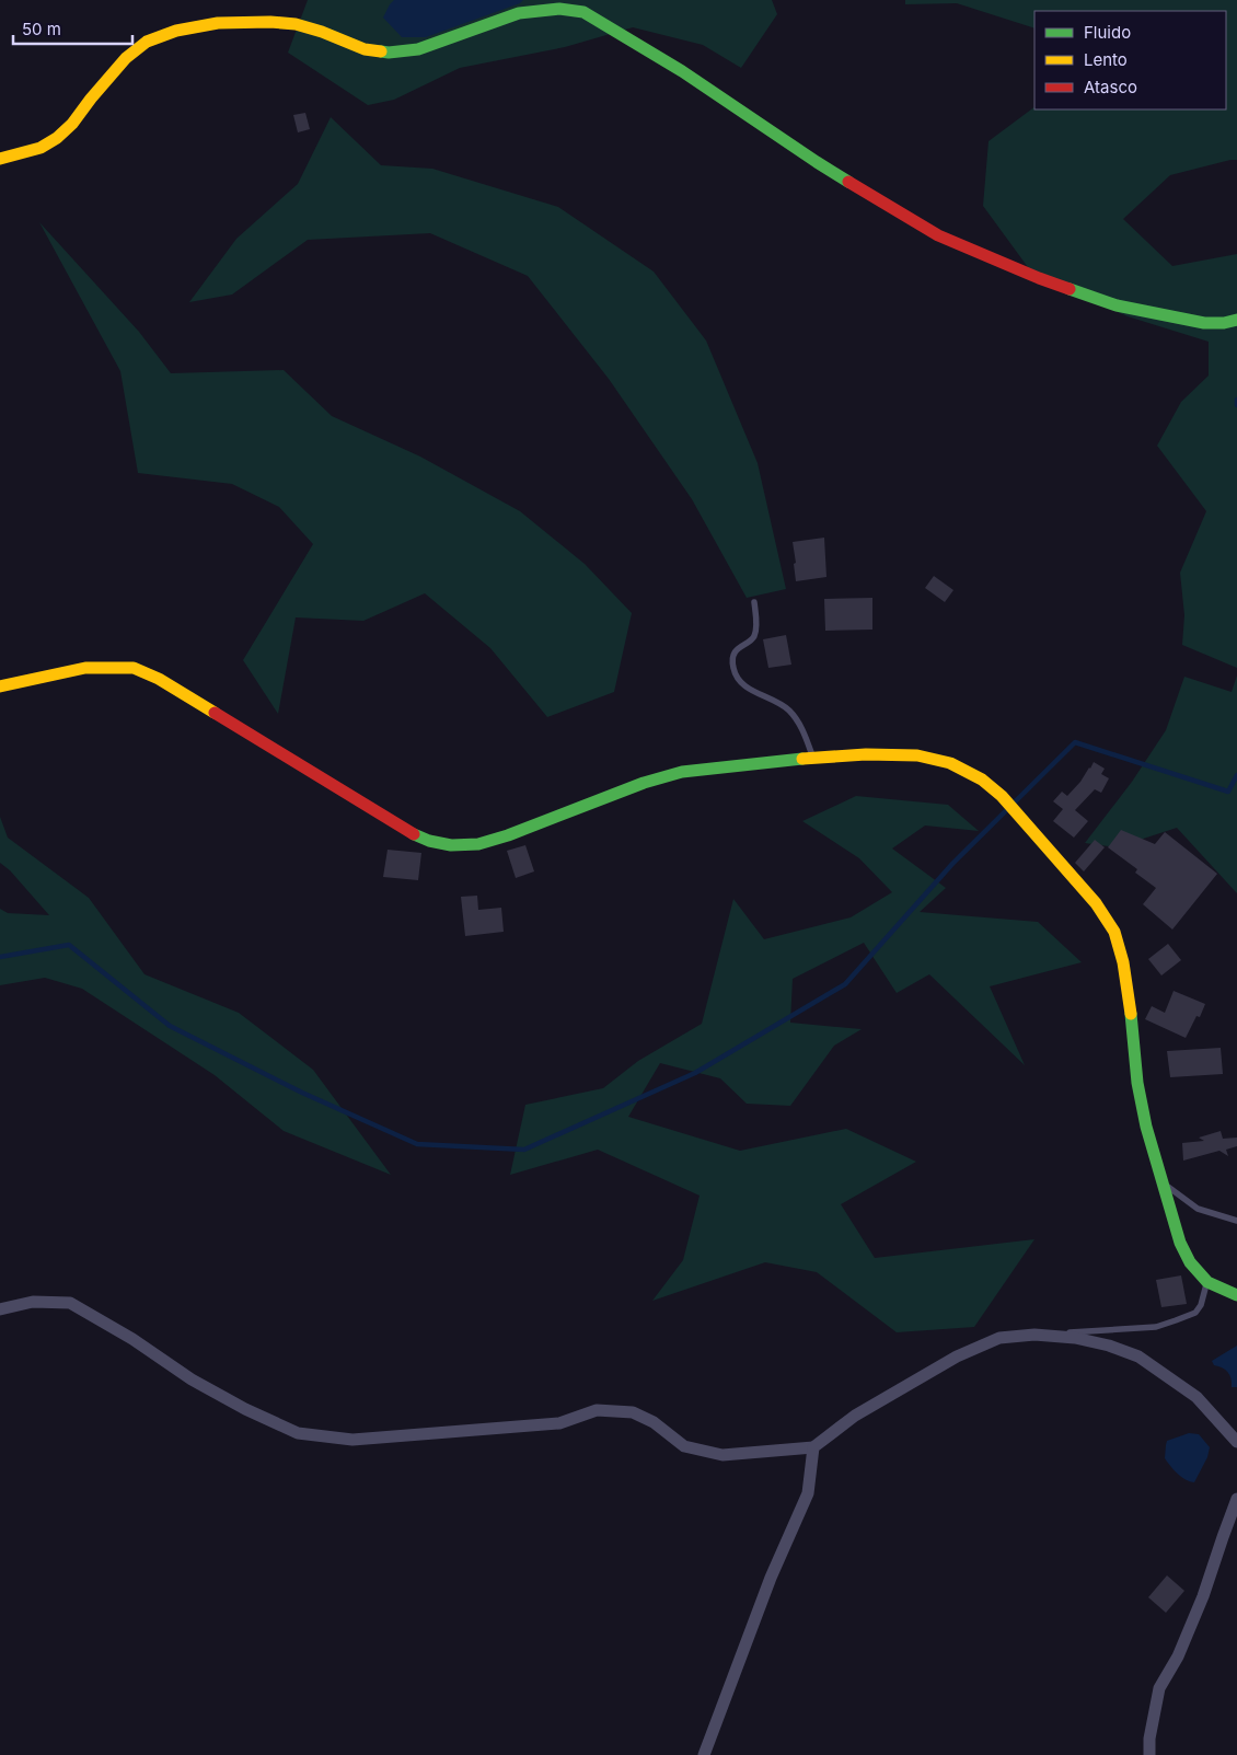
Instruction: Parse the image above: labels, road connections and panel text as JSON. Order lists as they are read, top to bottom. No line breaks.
{"legend":["Fluido","Lento","Atasco"],"scale_bar":"50 m"}
